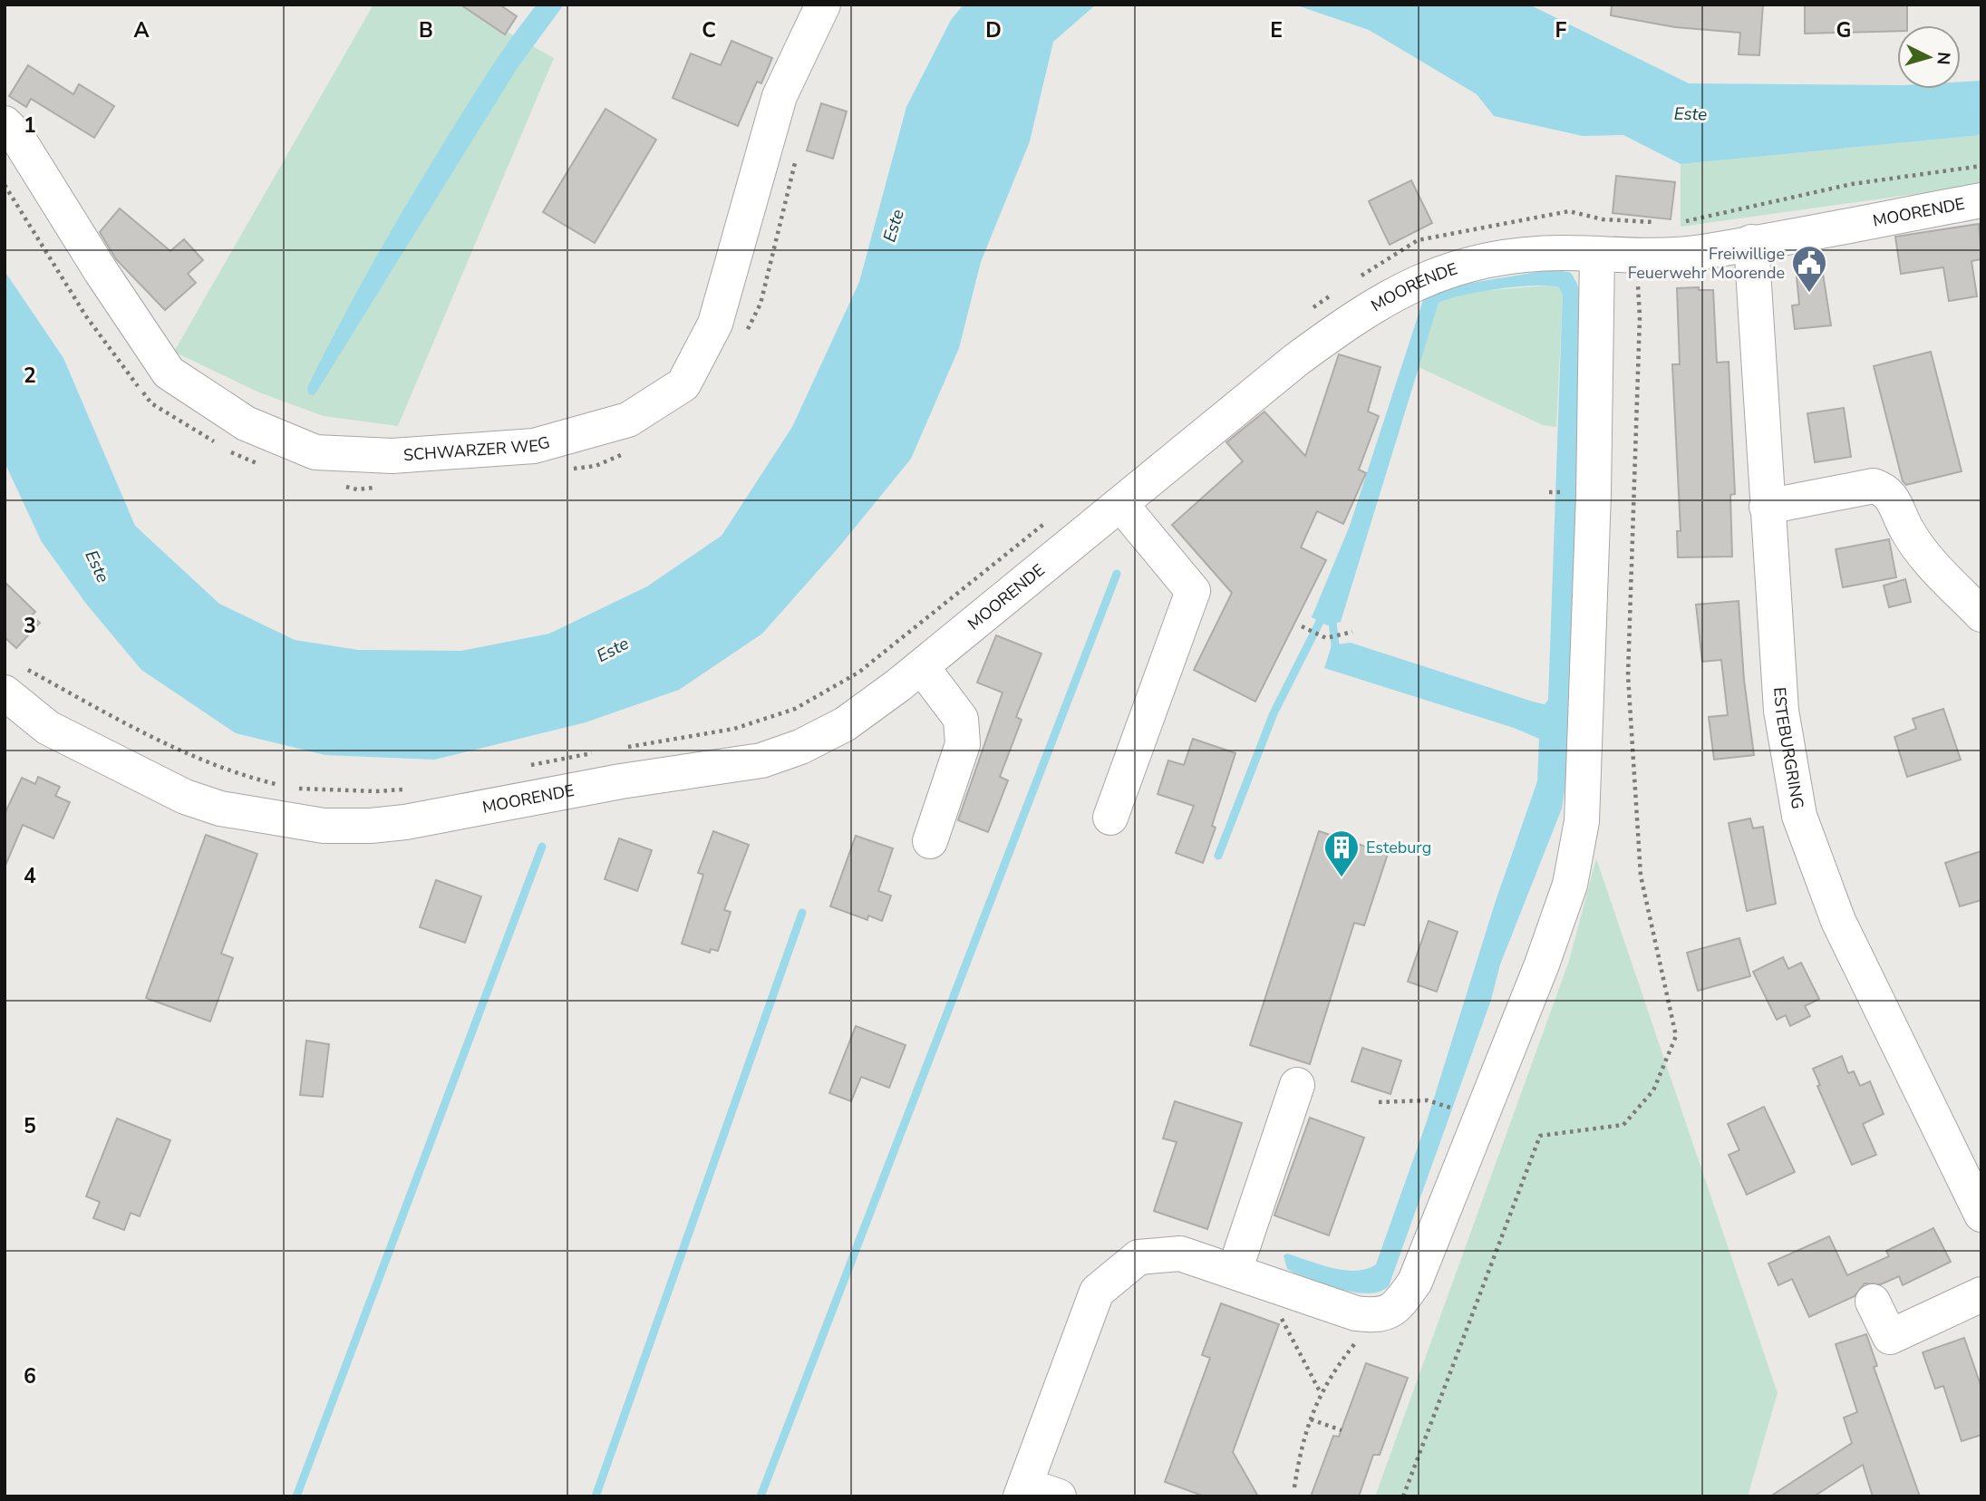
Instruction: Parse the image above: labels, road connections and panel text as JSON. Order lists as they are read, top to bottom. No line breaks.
{"streets":{"street":["MOORENDE","SCHWARZER WEG","ESTEBURGRING"]},"crossings":[["MOORENDE","ESTEBURGRING"]],"water":["Este"],"places":{"public building":["Freiwillige Feuerwehr Moorende"],"building":["Esteburg"]},"north":"right","grid":{"columns":["A","B","C","D","E","F","G"],"rows":["1","2","3","4","5","6"]}}
